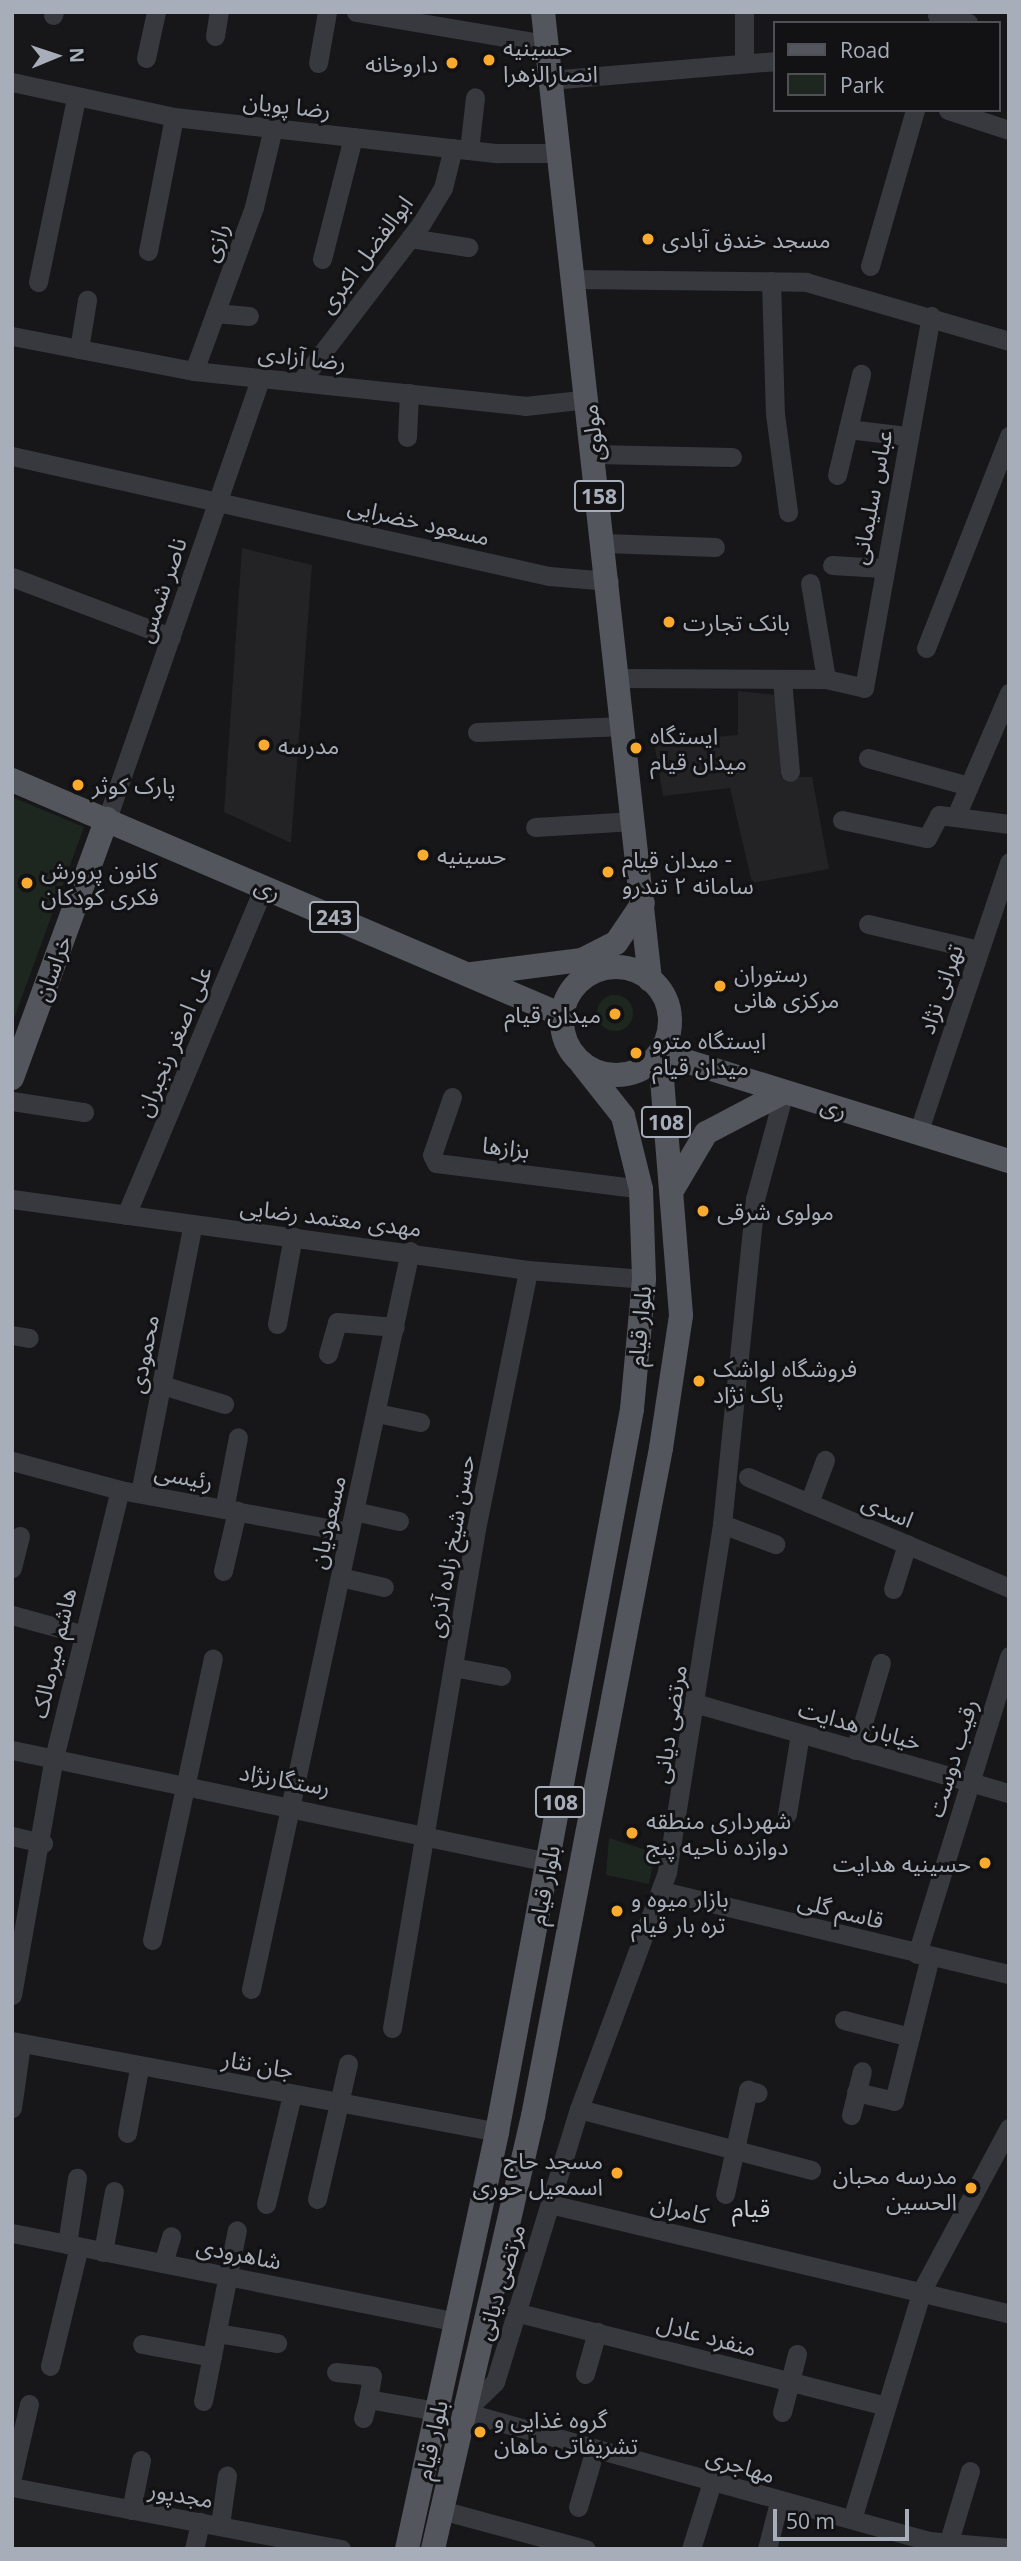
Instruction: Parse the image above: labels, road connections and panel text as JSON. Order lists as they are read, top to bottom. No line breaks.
{"streets":{"main road":["مولوی","158","ری","243","خراسان","108","بلوار قیام"],"street":["رضا پویان","رازی","ابوالفضل اکبری","رضا آزادی","عباس سلیمانی","مسعود خضرایی","ناصر شمس","تهرانی نژاد","علی اصغر رنجبران","بزازها","مهدی معتمد رضایی","محمودی","رئیسی","اسدی","مسعودیان","حسن شیخ زاده آذری","هاشم میرمالک","مرتضی دیانی","خیابان‌ هدایت","رقیب دوست","رستگارنژاد","قاسم گلی","جان نثار","کامران","شاهرودی","منفرد عادل","مهاجری","مجدپور"]},"crossings":[["رضا پویان","رازی"],["رضا پویان","ابوالفضل اکبری"],["رضا پویان","مولوی"],["رازی","رضا آزادی"],["ابوالفضل اکبری","رضا آزادی"],["رضا آزادی","مولوی"],["رضا آزادی","ناصر شمس"],["مولوی","مسعود خضرایی"],["مولوی","ری"],["مولوی","بلوار قیام"],["مسعود خضرایی","ناصر شمس"],["ناصر شمس","ری"],["ناصر شمس","خراسان"],["ری","خراسان"],["ری","تهرانی نژاد"],["ری","علی اصغر رنجبران"],["ری","بلوار قیام"],["ری","مرتضی دیانی"],["علی اصغر رنجبران","مهدی معتمد رضایی"],["بزازها","بلوار قیام"],["مهدی معتمد رضایی","بلوار قیام"],["مهدی معتمد رضایی","محمودی"],["مهدی معتمد رضایی","مسعودیان"],["مهدی معتمد رضایی","حسن شیخ زاده آذری"],["بلوار قیام","مرتضی دیانی"],["بلوار قیام","رستگارنژاد"],["بلوار قیام","جان نثار"],["بلوار قیام","شاهرودی"],["بلوار قیام","مهاجری"],["محمودی","رئیسی"],["محمودی","هاشم میرمالک"],["رئیسی","مسعودیان"],["رئیسی","هاشم میرمالک"],["مسعودیان","رستگارنژاد"],["حسن شیخ زاده آذری","رستگارنژاد"],["هاشم میرمالک","رستگارنژاد"],["مرتضی دیانی","خیابان‌ هدایت"],["مرتضی دیانی","قاسم گلی"],["مرتضی دیانی","کامران"],["مرتضی دیانی","منفرد عادل"],["مرتضی دیانی","مهاجری"],["خیابان‌ هدایت","رقیب دوست"],["رقیب دوست","قاسم گلی"]],"districts":["قیام"],"places":["حسینیه انصارالزهرا","داروخانه","مسجد خندق آبادی","بانک تجارت","مدرسه","ایستگاه میدان قیام","پارک کوثر","حسینیه","میدان قیام - سامانه ۲ تندرو","کانون پرورش فکری کودکان","رستوران مرکزی هانی","میدان قیام","ایستگاه مترو میدان قیام","مولوی شرقی","فروشگاه لواشک پاک نژاد","شهرداری منطقه دوازده ناحیه پنج","حسینیه هدایت","بازار میوه و تره بار قیام","مسجد حاج اسمعیل حوری","مدرسه محبان الحسین","گروه غذایی و تشریفاتی ماهان"],"legend":["Road","Park"],"scale_bar":"50 m","north":"right"}
